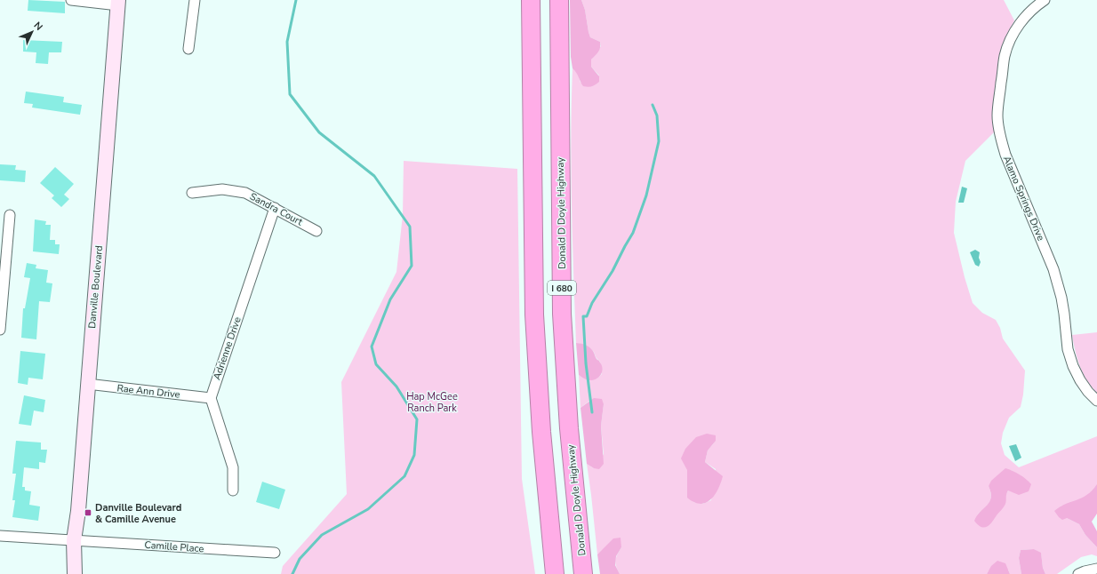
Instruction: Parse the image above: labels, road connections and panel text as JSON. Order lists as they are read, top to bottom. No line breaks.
{"streets":{"highway":["Donald D Doyle Highway","I 680"],"main road":["Danville Boulevard"],"street":["Alamo Springs Drive","Sandra Court","Adrienne Drive","Rae Ann Drive","Camille Place"]},"crossings":[["Sandra Court","Adrienne Drive"],["Danville Boulevard","Rae Ann Drive"],["Danville Boulevard","Camille Place"],["Adrienne Drive","Rae Ann Drive"]],"parks":["Hap McGee Ranch Park"],"places":{"transit":["Danville Boulevard & Camille Avenue"]},"north":"top right"}
